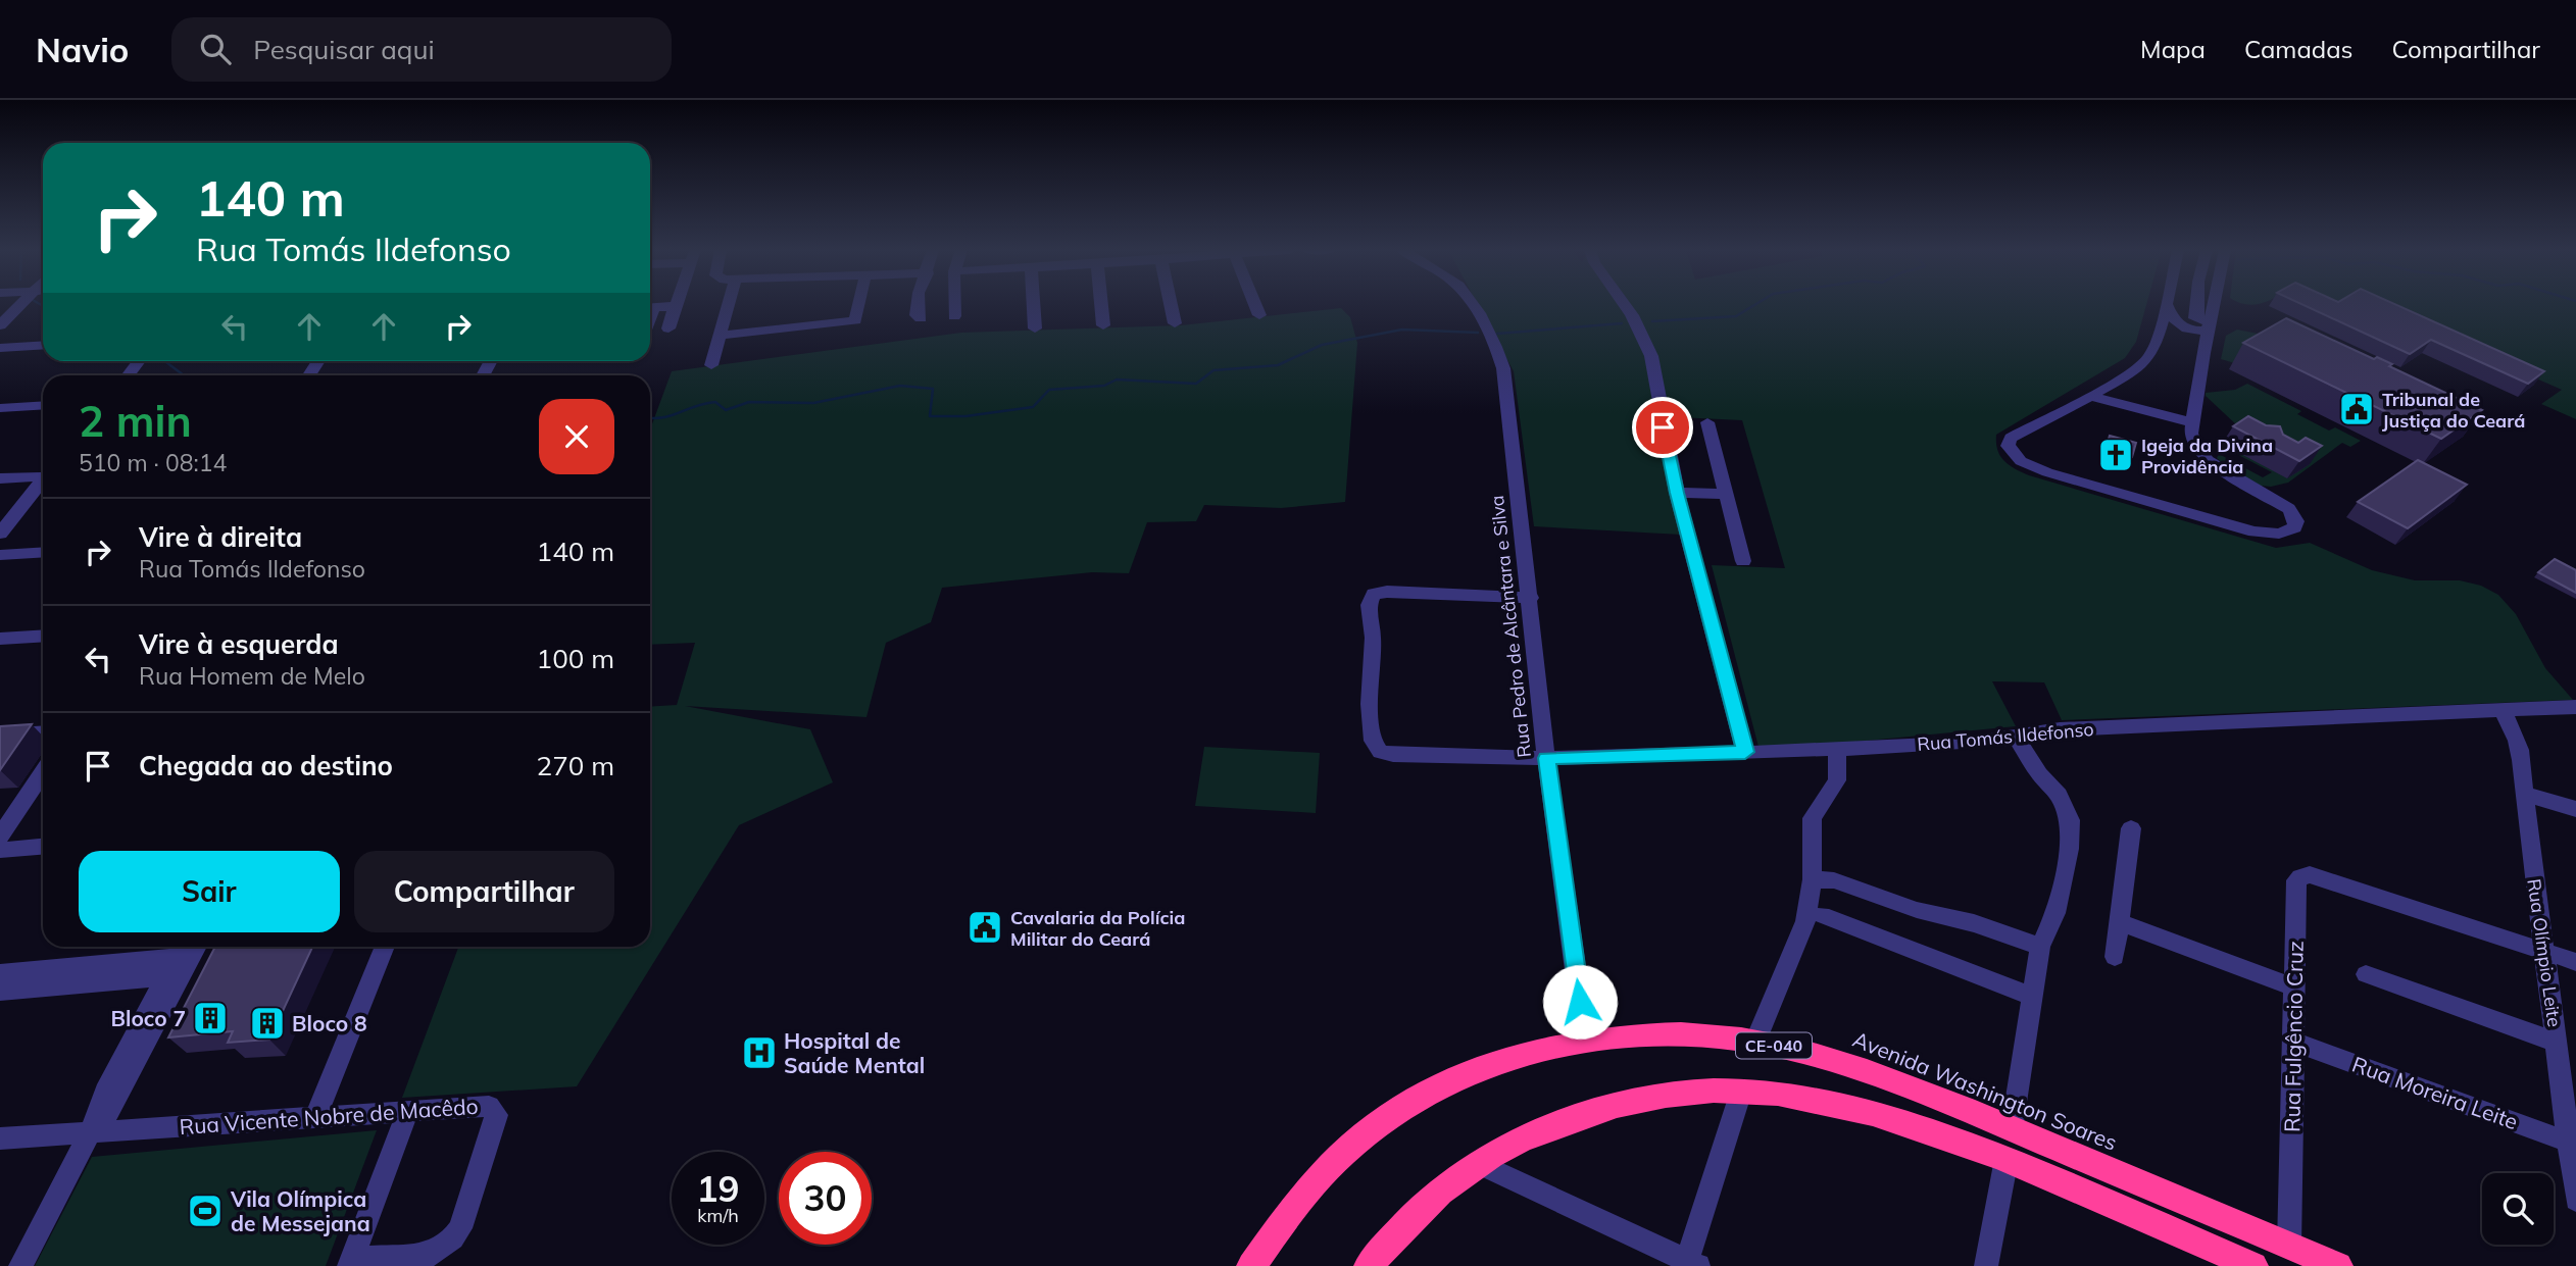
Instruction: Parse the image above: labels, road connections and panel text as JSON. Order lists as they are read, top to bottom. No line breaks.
{"streets":{"highway":["CE-040","Avenida Washington Soares"],"street":["Rua Pedro de Alcântara e Silva","Rua Tomás Ildefonso","Rua Olímpio Leite","Rua Fulgêncio Cruz","Rua Moreira Leite","Rua Vicente Nobre de Macêdo"]},"crossings":[["Rua Pedro de Alcântara e Silva","Rua Tomás Ildefonso"],["Rua Pedro de Alcântara e Silva","Avenida Washington Soares"],["Rua Tomás Ildefonso","Rua Olímpio Leite"],["Rua Olímpio Leite","Rua Fulgêncio Cruz"],["Rua Olímpio Leite","Rua Moreira Leite"],["Rua Fulgêncio Cruz","Avenida Washington Soares"],["Rua Fulgêncio Cruz","Rua Moreira Leite"]],"places":{"public building":["Tribunal de Justiça do Ceará","Cavalaria da Polícia Militar do Ceará"],"church":["Igeja da Divina Providência"],"building":["Bloco 7","Bloco 8"],"hospital":["Hospital de Saúde Mental"],"sports":["Vila Olímpica de Messejana"]},"page":{"header":"Navio","search":"Pesquisar aqui","nav":["Mapa","Camadas","Compartilhar"],"turn":["140 m","Rua Tomás Ildefonso"],"heading":["2 min","510 m · 08:14"],"list":[{"name":"Vire à direita","note":"Rua Tomás Ildefonso","value":"140 m"},{"name":"Vire à esquerda","note":"Rua Homem de Melo","value":"100 m"},{"name":"Chegada ao destino","value":"270 m"}],"buttons":["Sair","Compartilhar"],"speed":"19 km/h","limit":"30"}}
